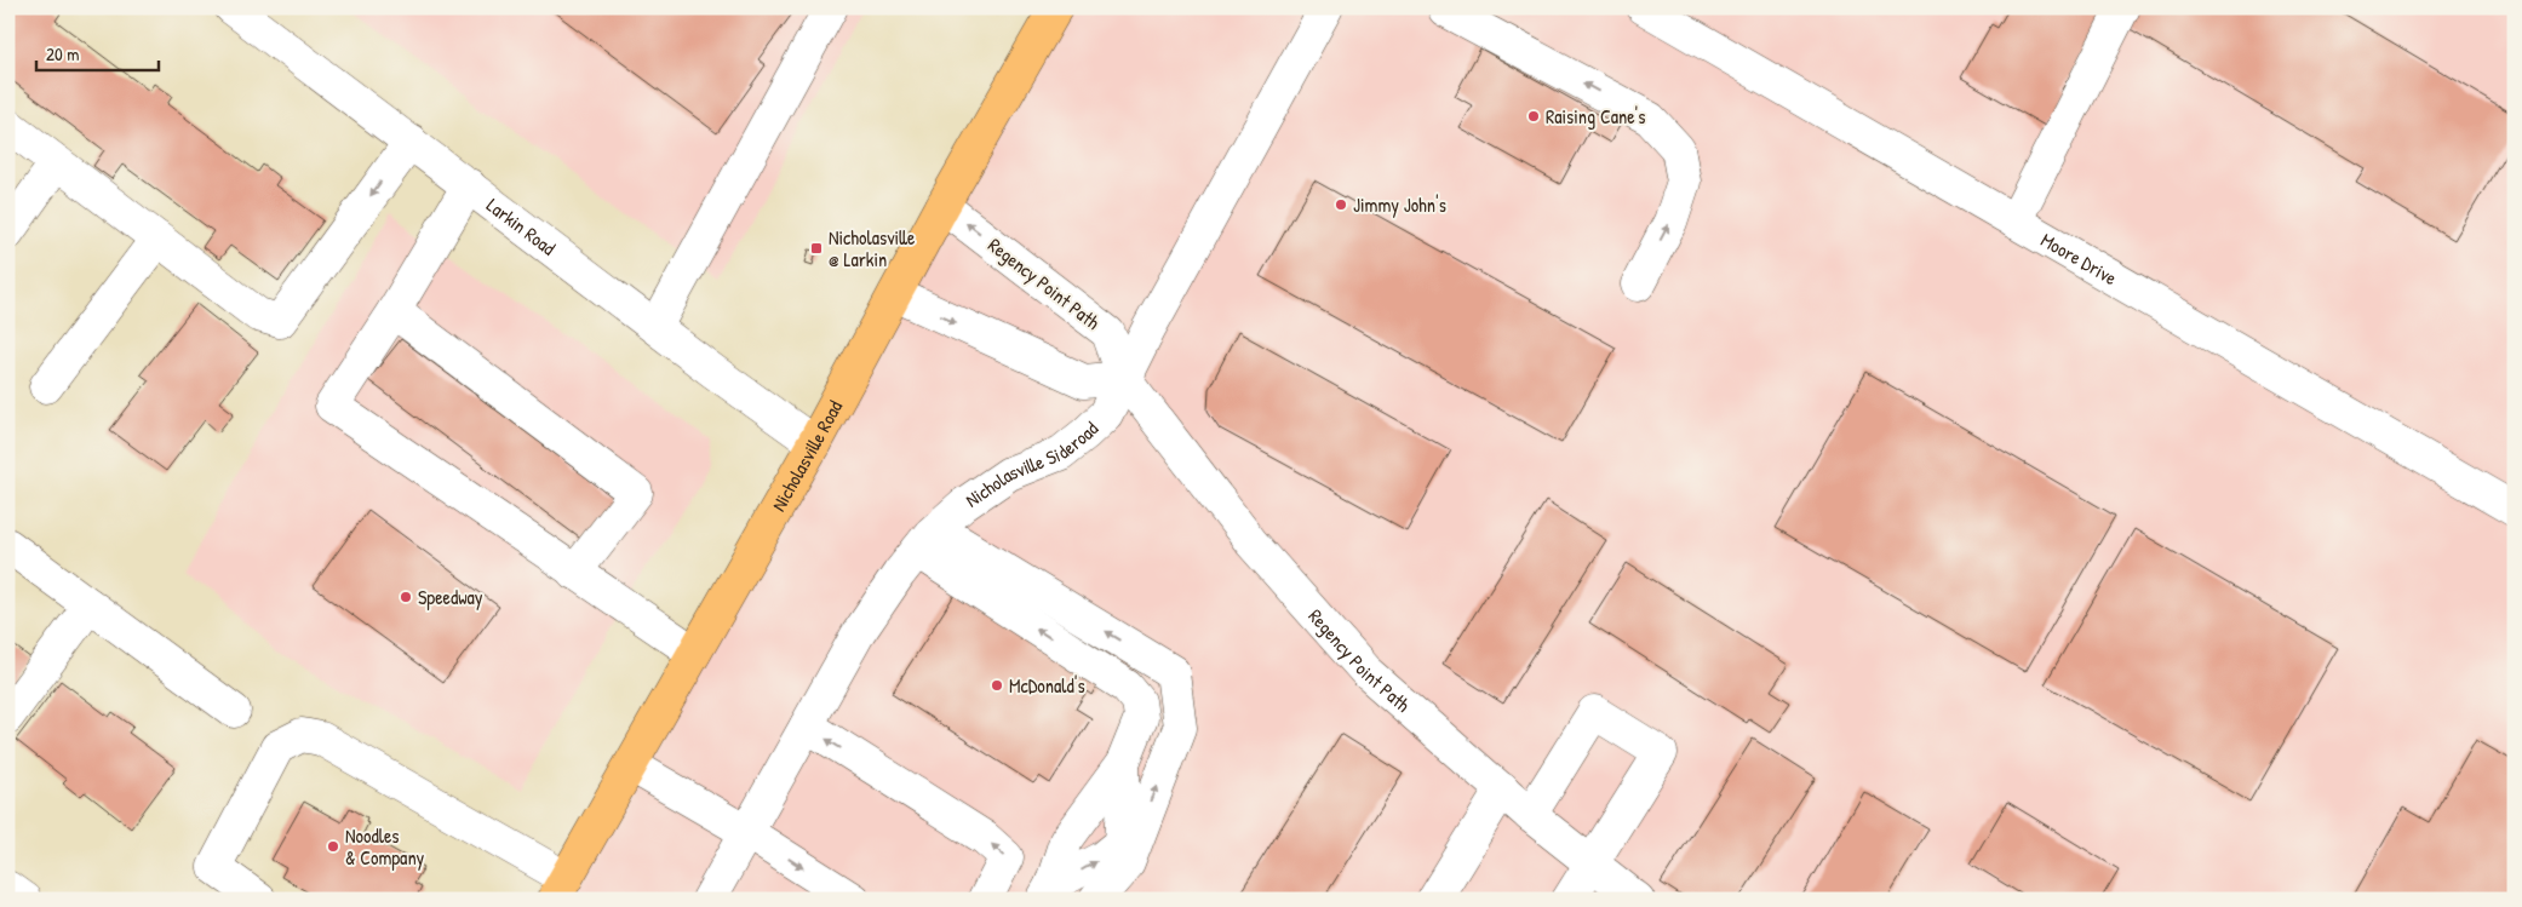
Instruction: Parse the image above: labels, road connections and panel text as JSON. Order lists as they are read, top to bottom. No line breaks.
{"streets":{"main road":["Nicholasville Road"],"street":["Larkin Road","Moore Drive","Regency Point Path","Nicholasville Sideroad"]},"crossings":[["Larkin Road","Nicholasville Road"],["Regency Point Path","Nicholasville Road"],["Regency Point Path","Nicholasville Sideroad"]],"places":{"other":["Raising Cane's","Jimmy John's","Speedway","McDonald's","Noodles & Company"],"transit":["Nicholasville @ Larkin"]},"scale_bar":"20 m"}
